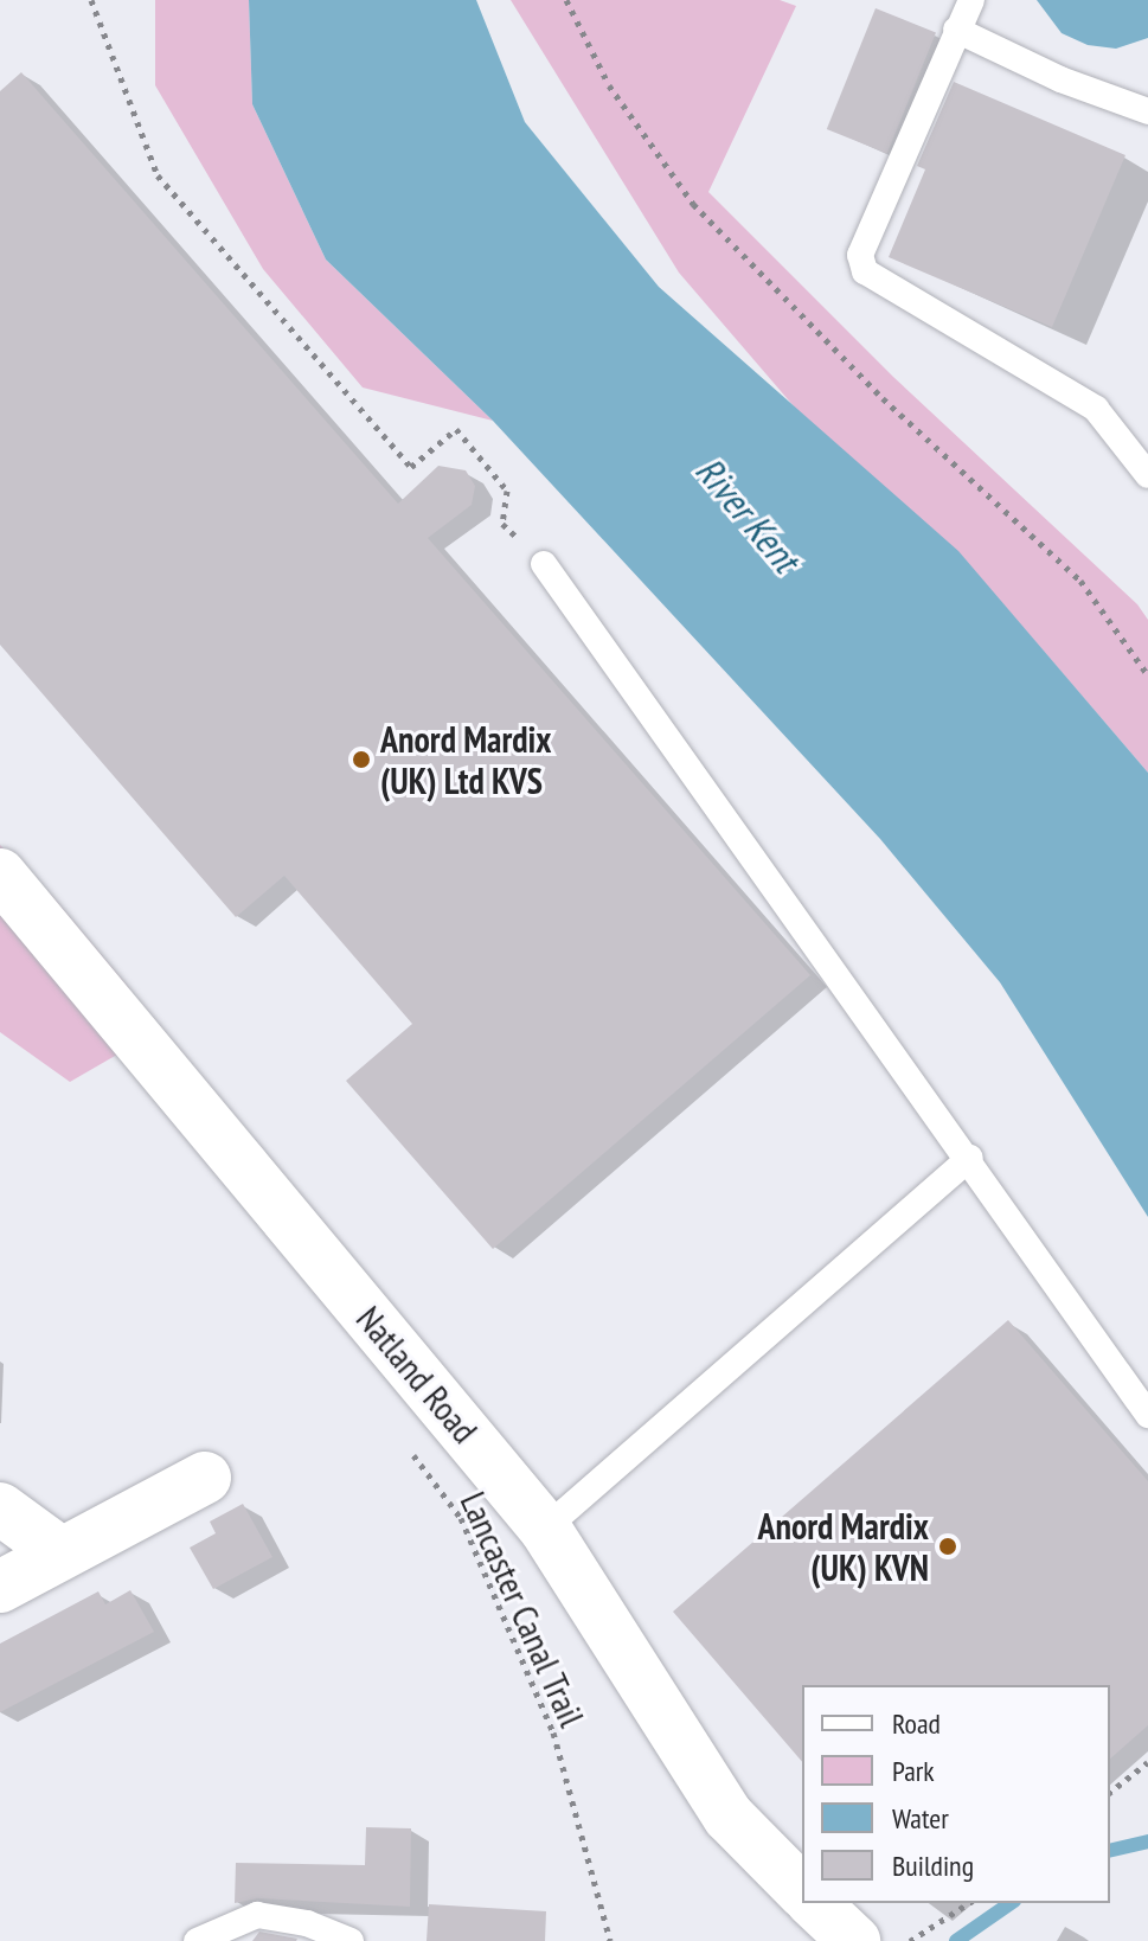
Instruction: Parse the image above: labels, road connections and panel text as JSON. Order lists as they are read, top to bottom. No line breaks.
{"streets":{"street":["Natland Road"],"path":["Lancaster Canal Trail"]},"water":["River Kent"],"places":["Anord Mardix (UK) Ltd KVS","Anord Mardix (UK) KVN"],"legend":["Road","Park","Water","Building"]}
